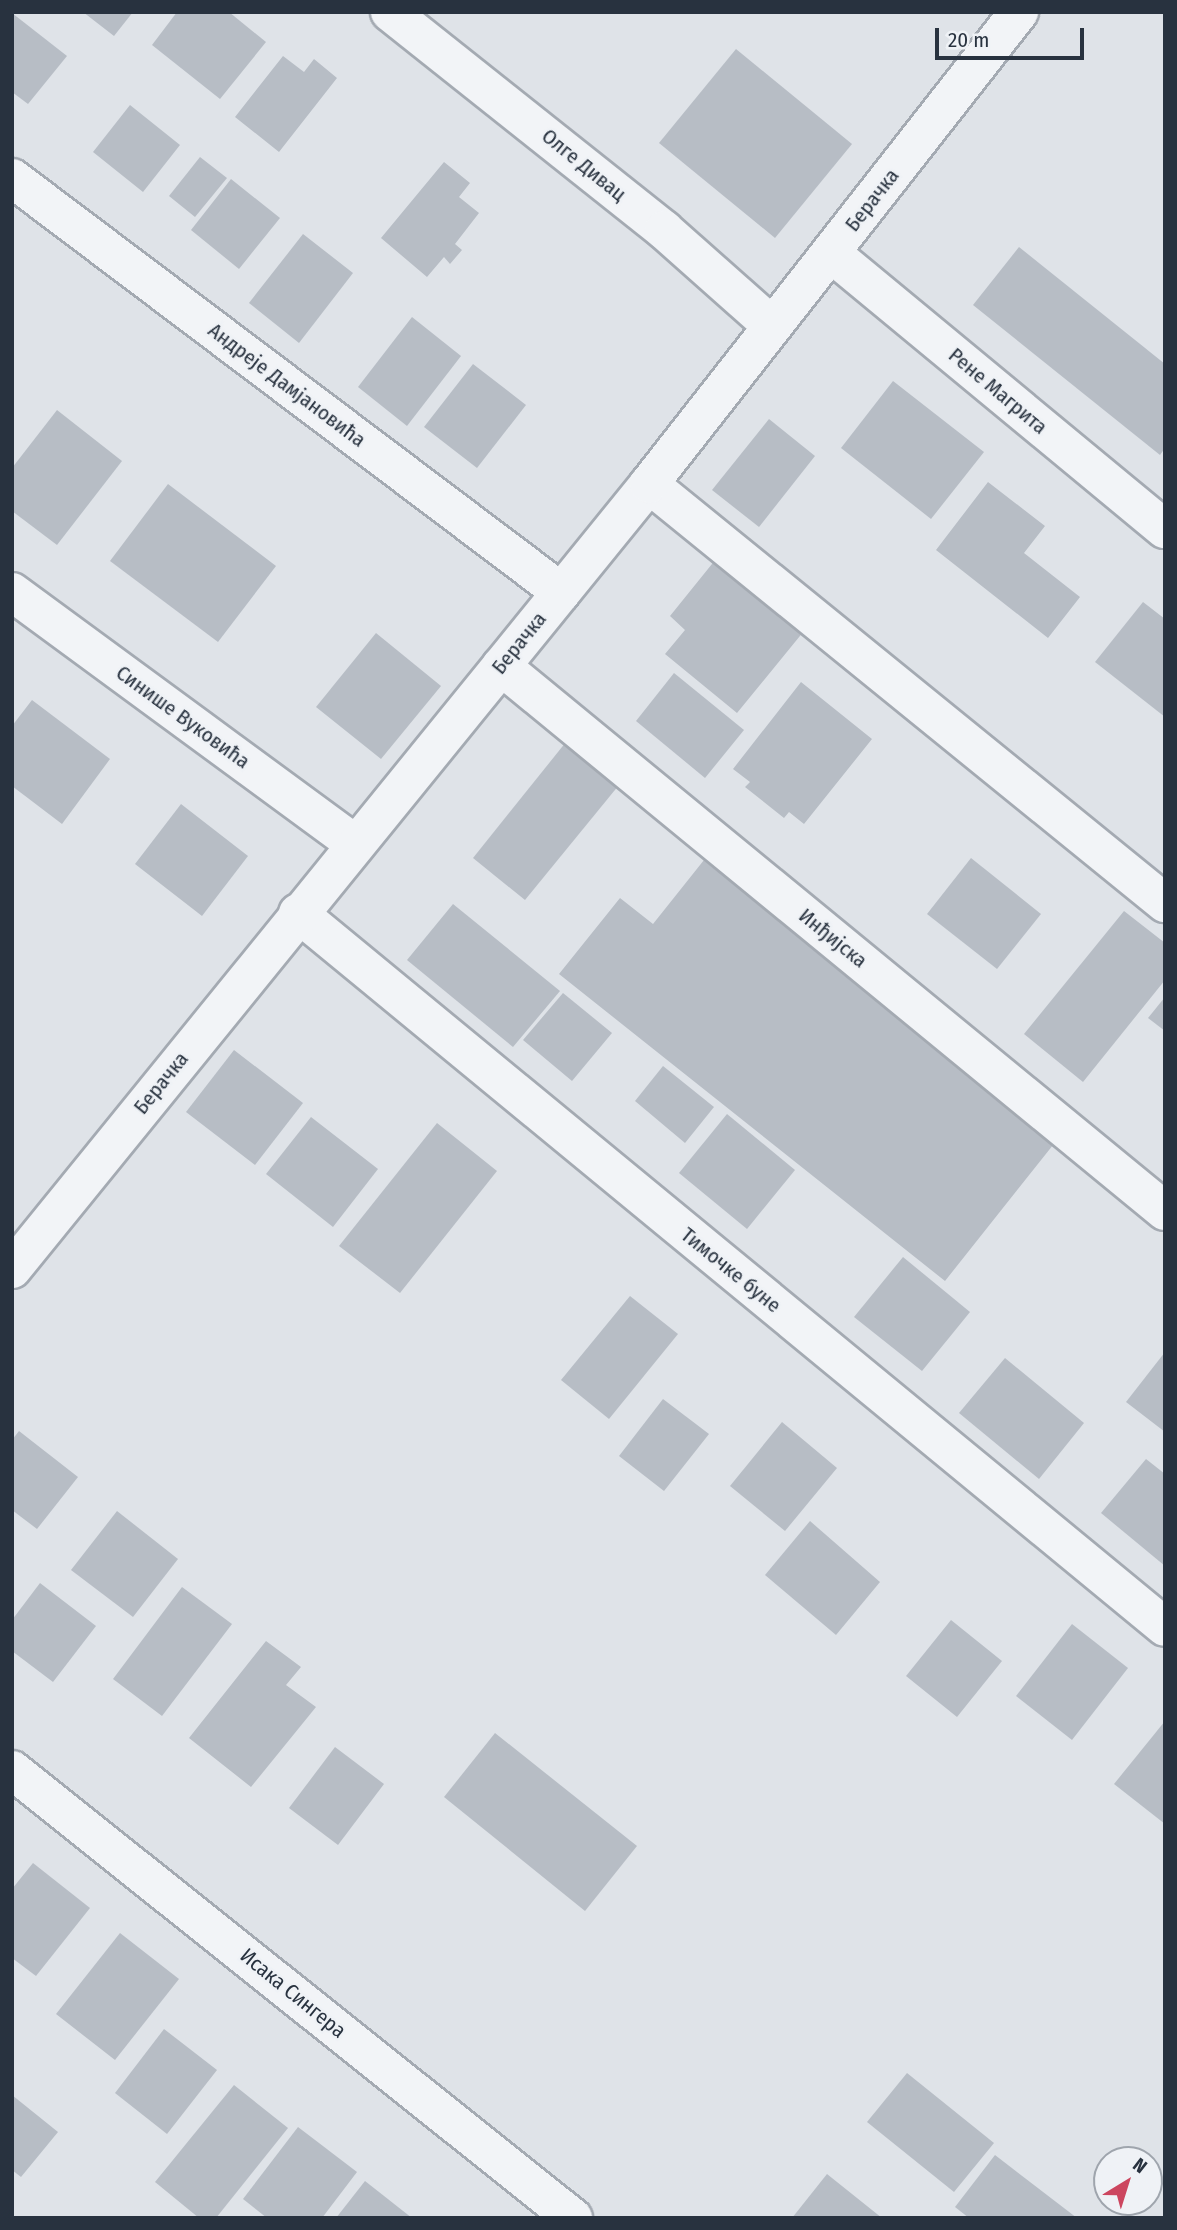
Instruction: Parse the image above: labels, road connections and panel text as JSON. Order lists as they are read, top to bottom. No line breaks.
{"streets":{"street":["Олге Дивац","Берачка","Андреје Дамјановића","Рене Магрита","Синише Вуковића","Инђијска","Тимочке буне","Исака Сингера"]},"crossings":[["Олге Дивац","Берачка"],["Берачка","Андреје Дамјановића"],["Берачка","Рене Магрита"],["Берачка","Синише Вуковића"],["Берачка","Инђијска"],["Берачка","Тимочке буне"]],"scale_bar":"20 m","north":"top right"}
